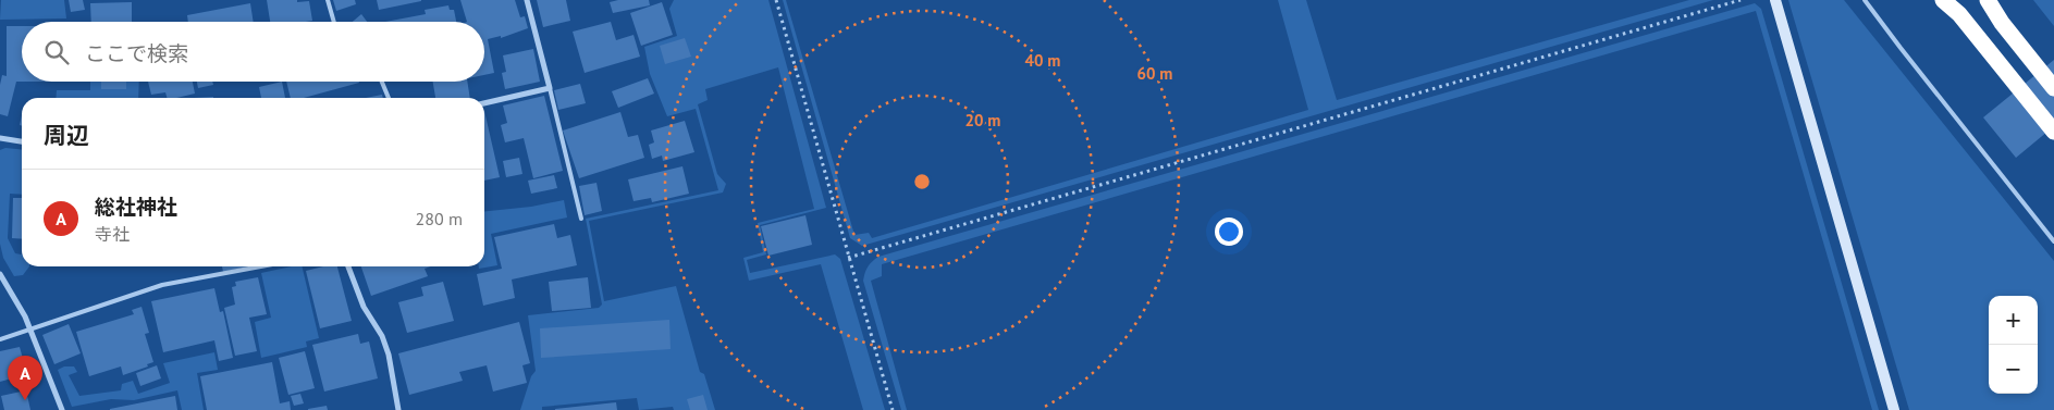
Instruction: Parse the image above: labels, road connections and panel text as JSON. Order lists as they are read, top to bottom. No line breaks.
{"page":{"search":"ここで検索","heading":"周辺","list":[{"mark":"A","name":"総社神社","note":"寺社","value":"280 m"}],"map_buttons":["+","−"],"pins":"A"},"rings":["40 m","60 m","20 m"]}
